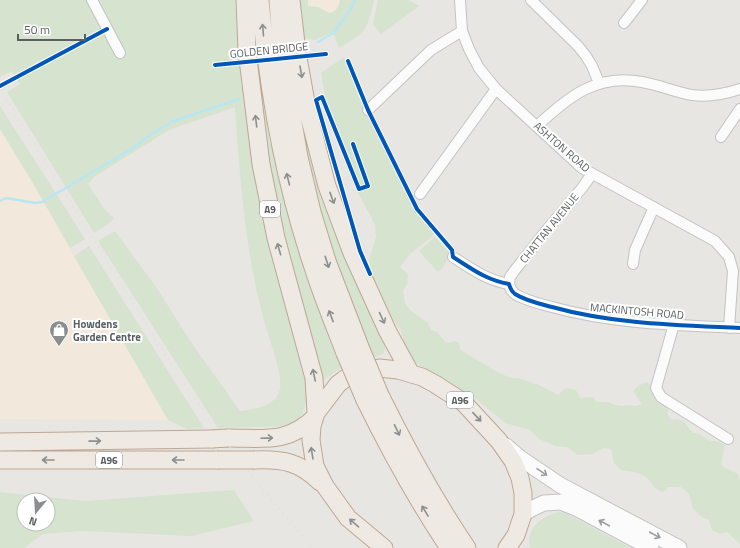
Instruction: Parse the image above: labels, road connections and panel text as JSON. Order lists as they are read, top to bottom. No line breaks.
{"streets":{"highway":["A9","A96"],"street":["ASHTON ROAD","CHATTAN AVENUE","MACKINTOSH ROAD"],"cycle path":["GOLDEN BRIDGE"]},"crossings":[["ASHTON ROAD","CHATTAN AVENUE"],["ASHTON ROAD","MACKINTOSH ROAD"],["A9","A96"],["CHATTAN AVENUE","MACKINTOSH ROAD"]],"places":{"shop":["Howdens Garden Centre"]},"scale_bar":"50 m","north":"bottom"}
